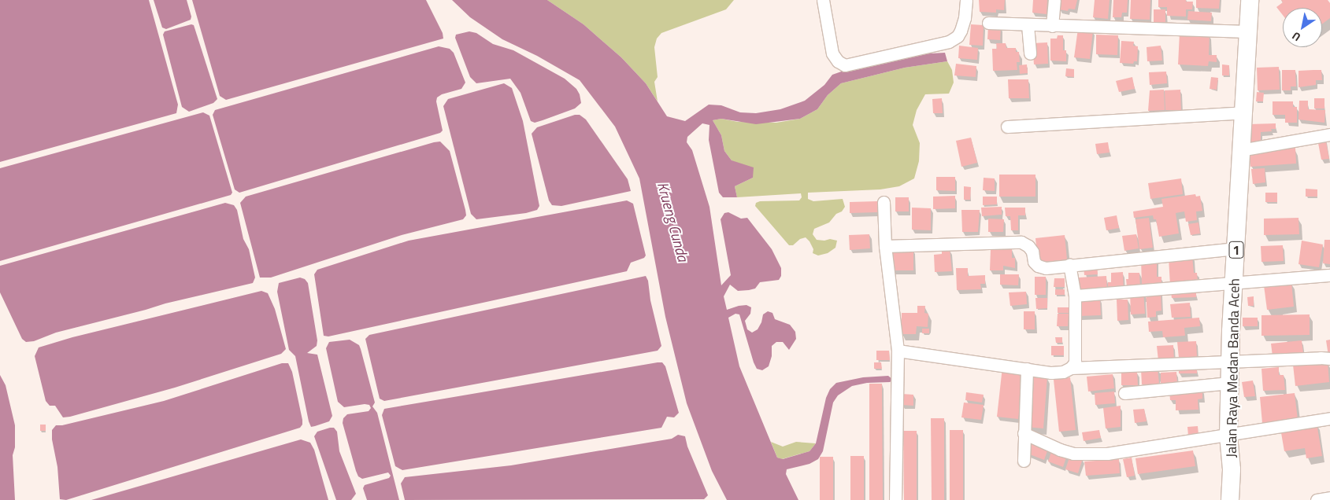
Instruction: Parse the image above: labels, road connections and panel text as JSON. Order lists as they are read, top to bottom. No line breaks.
{"streets":{"highway":["1","Jalan Raya Medan Banda Aceh"]},"water":["Krueng Cunda"],"north":"bottom left"}
